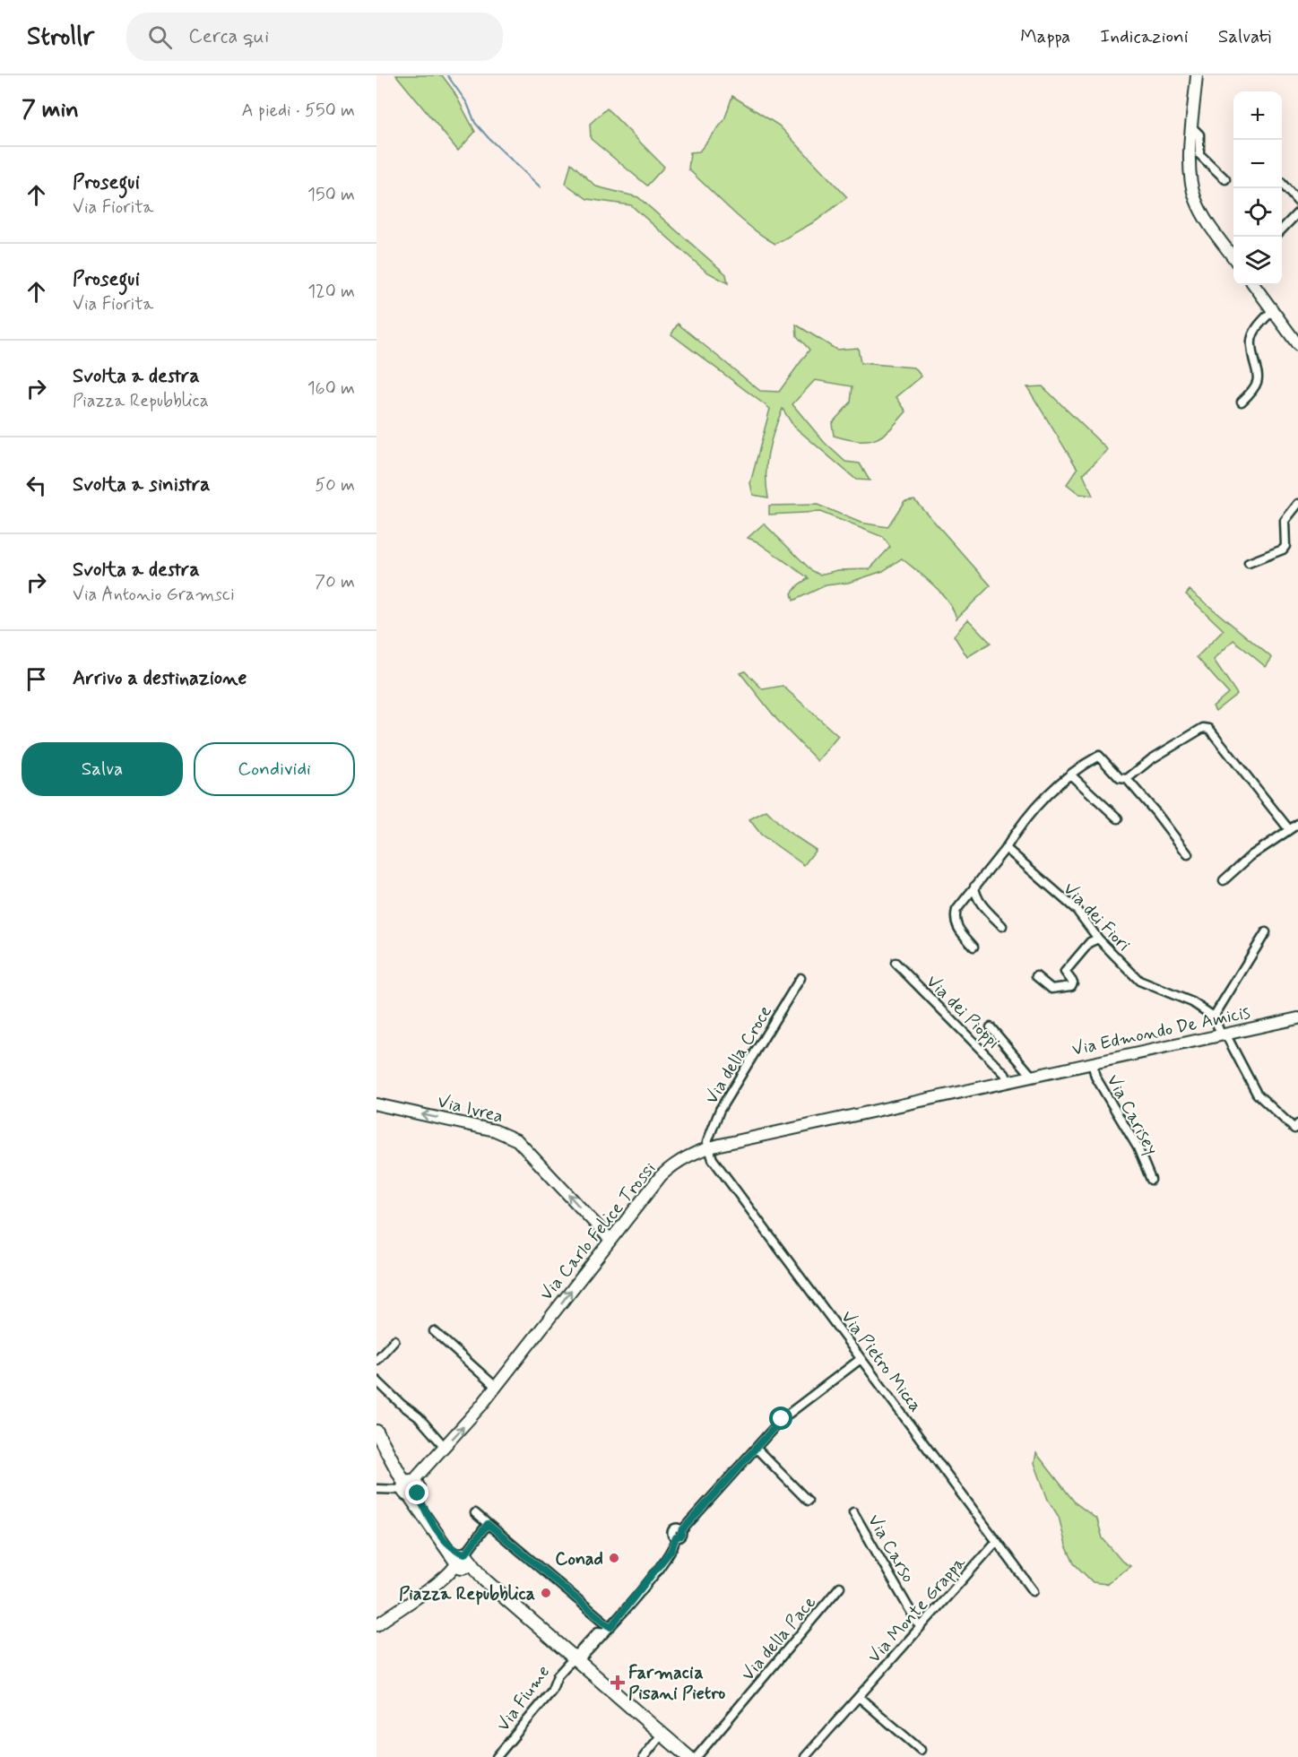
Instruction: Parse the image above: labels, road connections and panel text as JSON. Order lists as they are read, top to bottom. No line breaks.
{"streets":{"street":["Via dei Fiori","Via dei Pioppi","Via Edmondo De Amicis","Via della Croce","Via Ivrea","Via Carisey","Via Carlo Felice Trossi","Via Pietro Micca","Via Carso","Via Monte Grappa","Via della Pace","Via Fiume"]},"crossings":[["Via dei Pioppi","Via Edmondo De Amicis"],["Via Edmondo De Amicis","Via Carisey"],["Via Edmondo De Amicis","Via Carlo Felice Trossi"],["Via della Croce","Via Carlo Felice Trossi"],["Via della Croce","Via Pietro Micca"],["Via Ivrea","Via Carlo Felice Trossi"],["Via Carlo Felice Trossi","Via Pietro Micca"],["Via Pietro Micca","Via Monte Grappa"],["Via Pietro Micca","Via Fiume"],["Via Carso","Via Monte Grappa"]],"one_way":["Via Ivrea","Via Carlo Felice Trossi"],"places":{"other":["Conad","Piazza Repubblica"],"health":["Farmacia Pisani Pietro"]},"page":{"header":"Strollr","search":"Cerca qui","nav":["Mappa","Indicazioni","Salvati"],"heading":["7 min","A piedi · 550 m"],"map_buttons":["+","−"],"list":[["Prosegui","Via Fiorita","150 m"],["Prosegui","Via Fiorita","120 m"],["Svolta a destra","Piazza Repubblica","160 m"],["Svolta a sinistra","50 m"],["Svolta a destra","Via Antonio Gramsci","70 m"],"Arrivo a destinazione"],"buttons":["Salva","Condividi"]}}
